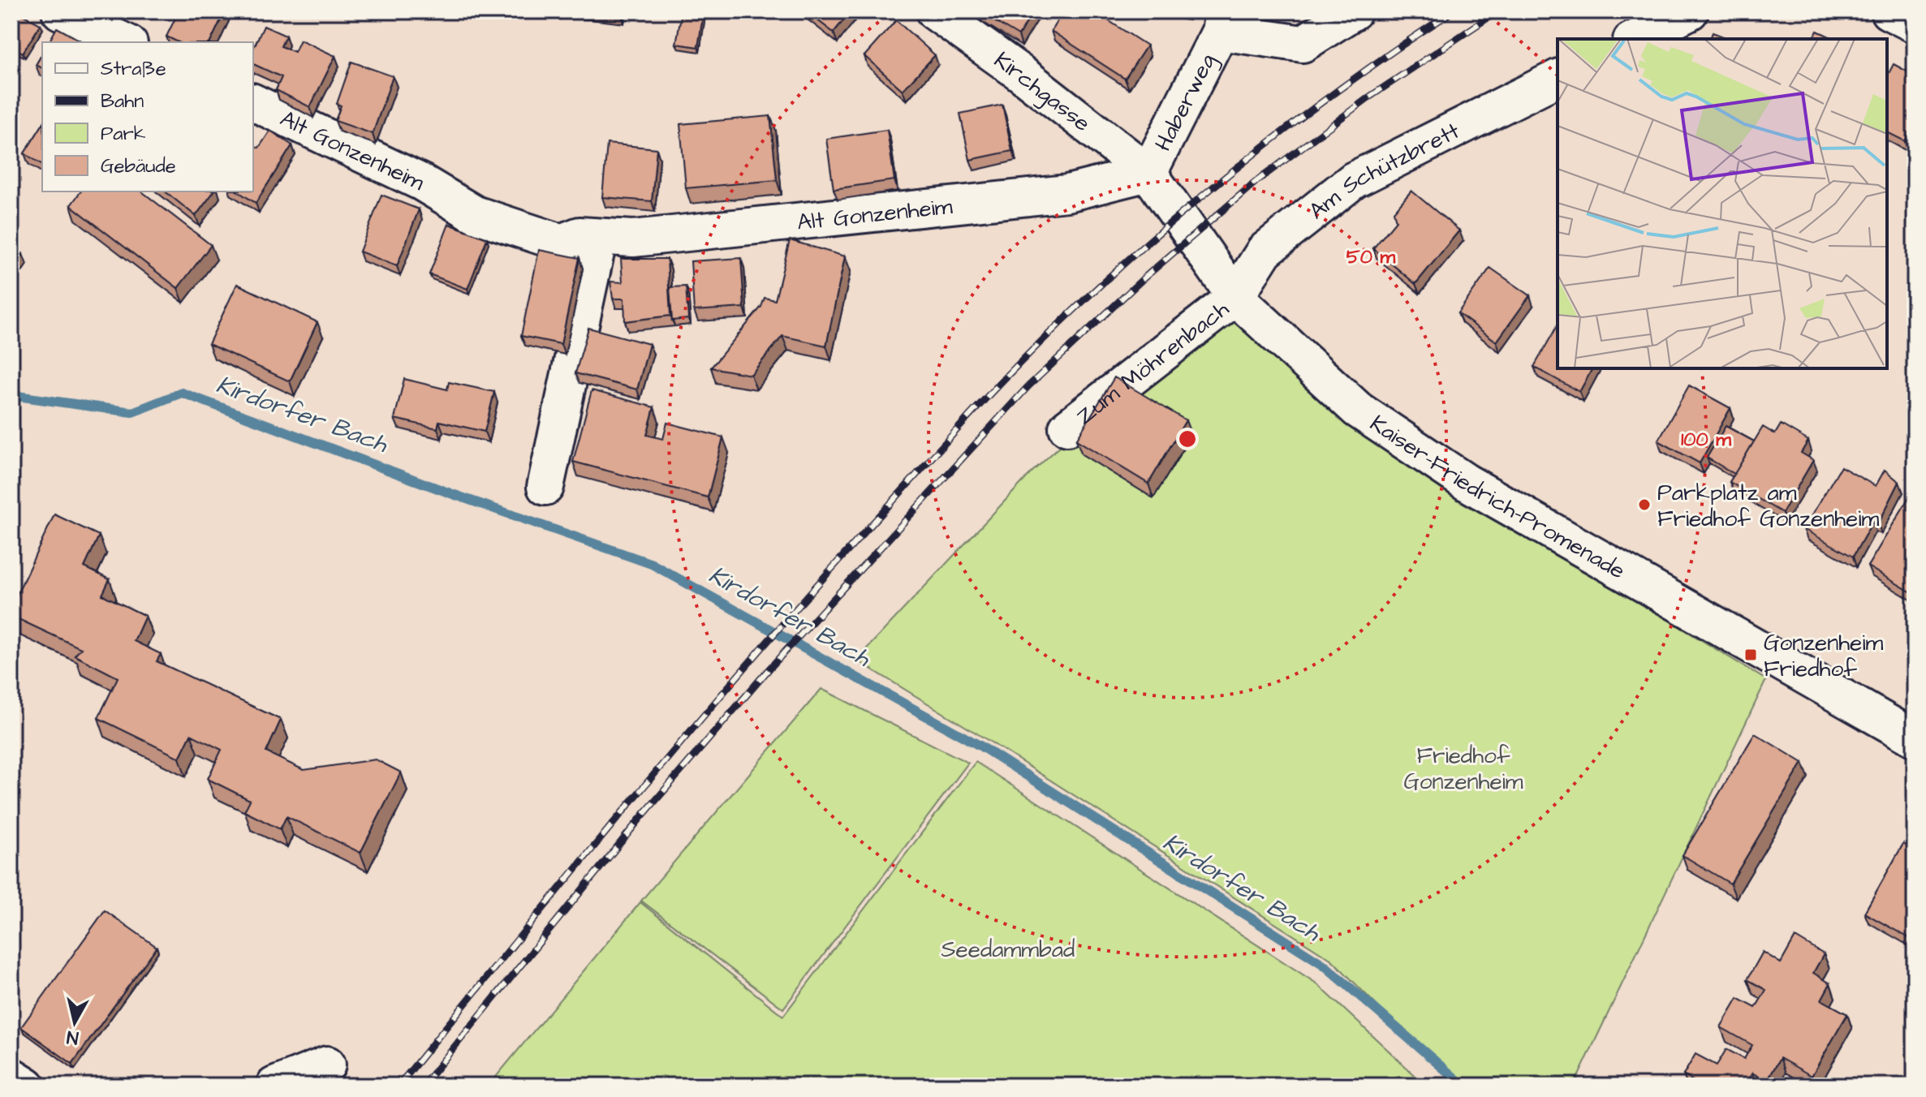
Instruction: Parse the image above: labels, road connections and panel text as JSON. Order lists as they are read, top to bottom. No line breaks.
{"streets":{"street":["Kirchgasse","Haberweg","Alt Gonzenheim","Am Schützbrett","Zum Möhrenbach","Kaiser-Friedrich-Promenade"]},"crossings":[["Kirchgasse","Haberweg"],["Kirchgasse","Alt Gonzenheim"],["Kirchgasse","Kaiser-Friedrich-Promenade"],["Haberweg","Alt Gonzenheim"],["Haberweg","Kaiser-Friedrich-Promenade"],["Alt Gonzenheim","Kaiser-Friedrich-Promenade"],["Am Schützbrett","Zum Möhrenbach"],["Am Schützbrett","Kaiser-Friedrich-Promenade"],["Zum Möhrenbach","Kaiser-Friedrich-Promenade"]],"water":["Kirdorfer Bach"],"parks":["Friedhof Gonzenheim","Seedammbad"],"places":{"other":["Parkplatz am Friedhof Gonzenheim"],"transit":["Gonzenheim Friedhof"]},"legend":["Straße","Bahn","Park","Gebäude"],"north":"bottom","rings":["50 m","100 m"]}
